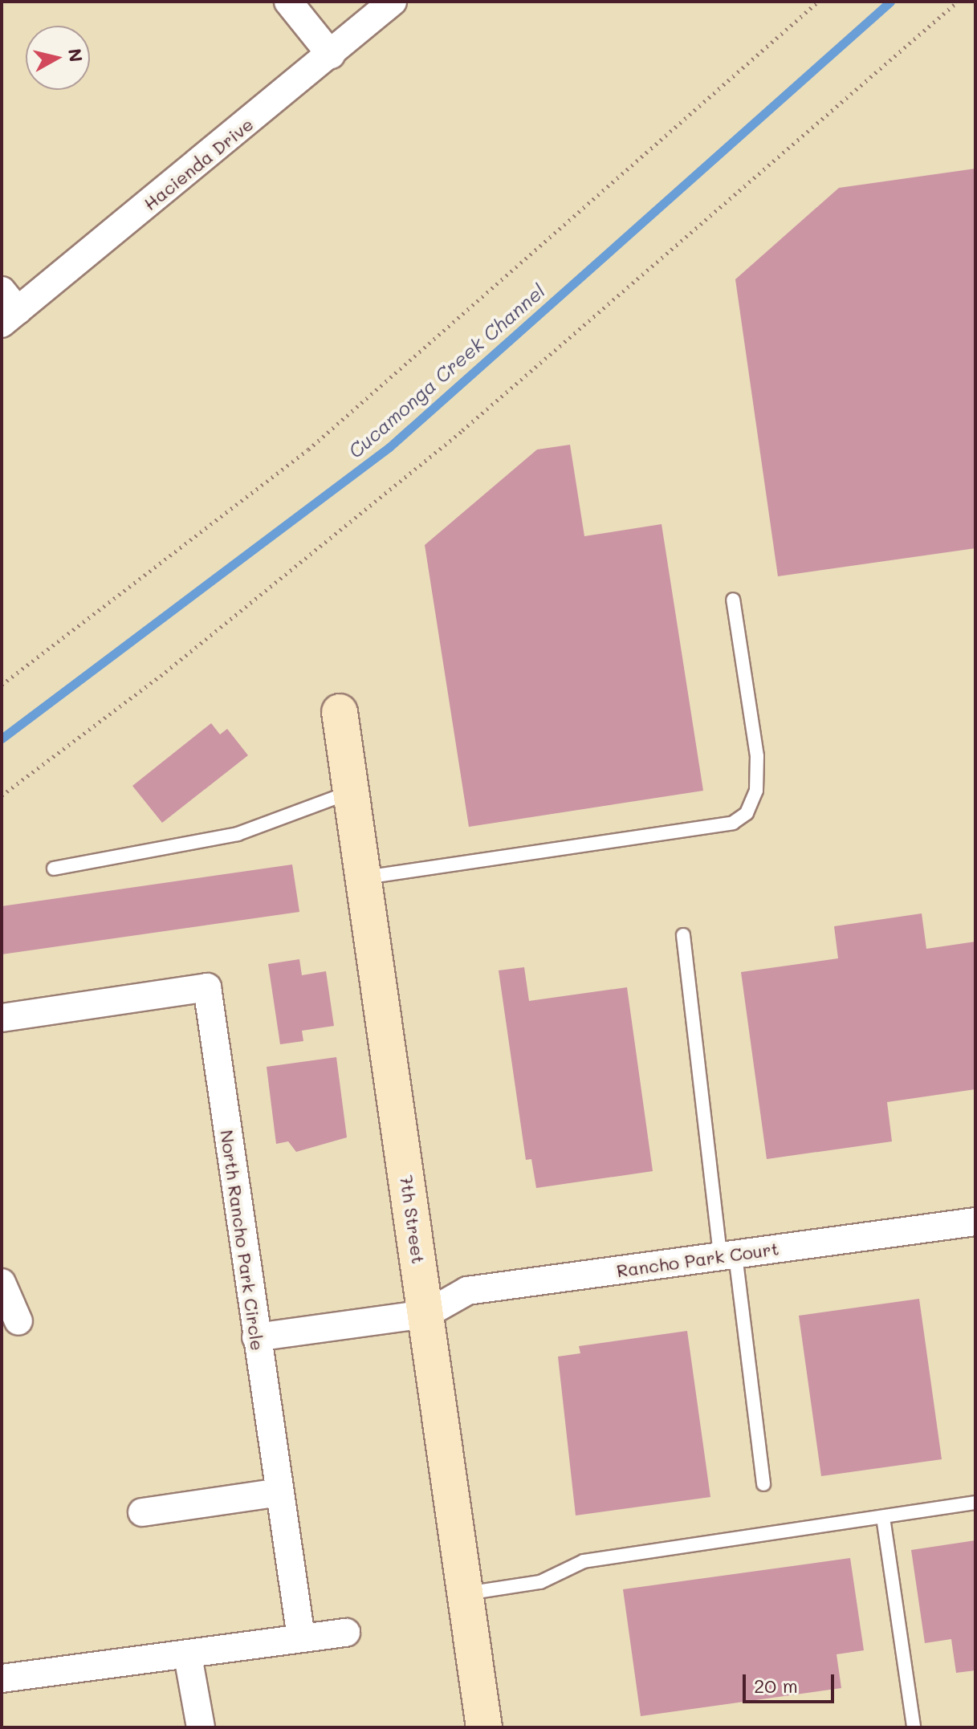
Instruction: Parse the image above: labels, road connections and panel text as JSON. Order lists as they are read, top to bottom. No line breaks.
{"streets":{"street":["Hacienda Drive","7th Street","North Rancho Park Circle","Rancho Park Court"]},"crossings":[["7th Street","Rancho Park Court"]],"water":["Cucamonga Creek Channel"],"scale_bar":"20 m","north":"right"}
